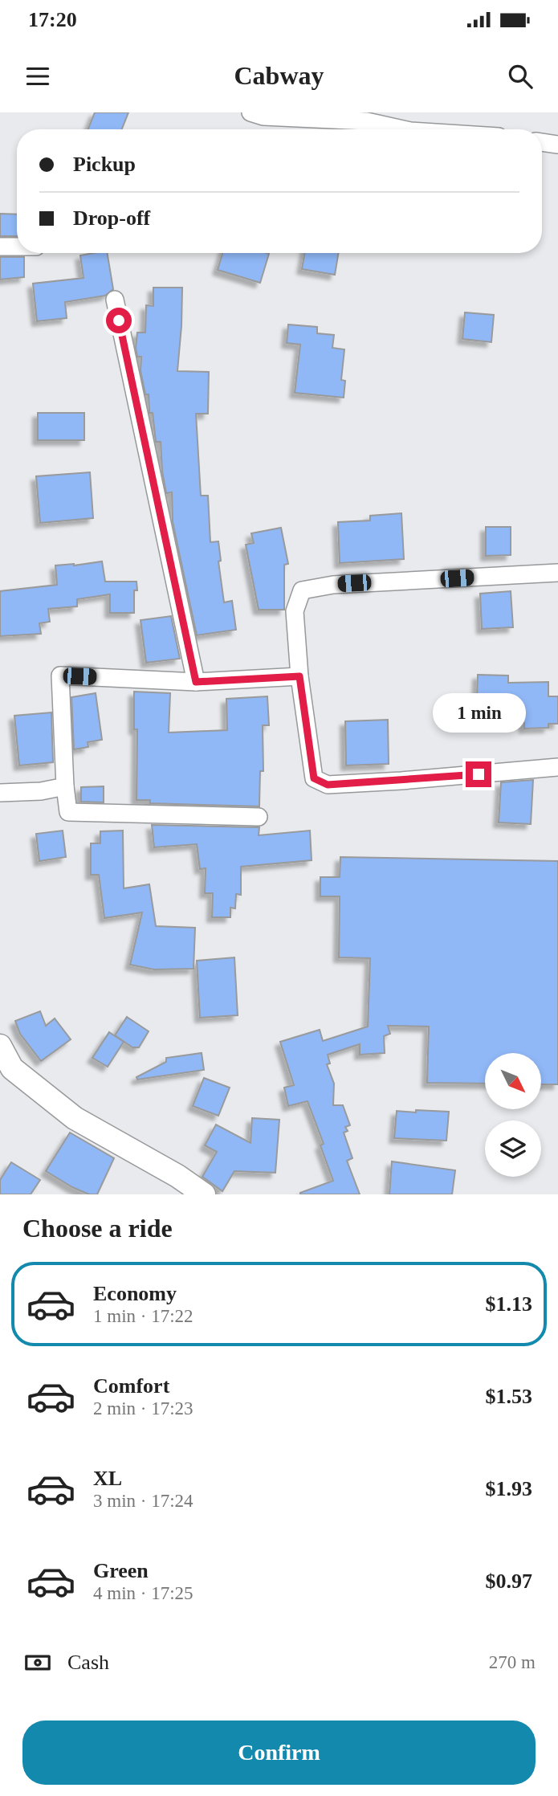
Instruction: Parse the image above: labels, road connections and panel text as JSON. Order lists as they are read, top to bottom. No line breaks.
{"north":"bottom right","page":{"status":"17:20","header":"Cabway","banner":["Pickup","Drop-off"],"bubble":"1 min","heading":"Choose a ride","list":[{"name":"Economy","note":"1 min · 17:22","value":"$1.13"},{"name":"Comfort","note":"2 min · 17:23","value":"$1.53"},{"name":"XL","note":"3 min · 17:24","value":"$1.93"},{"name":"Green","note":"4 min · 17:25","value":"$0.97"}],"pay":["Cash","270 m"],"buttons":"Confirm"}}
